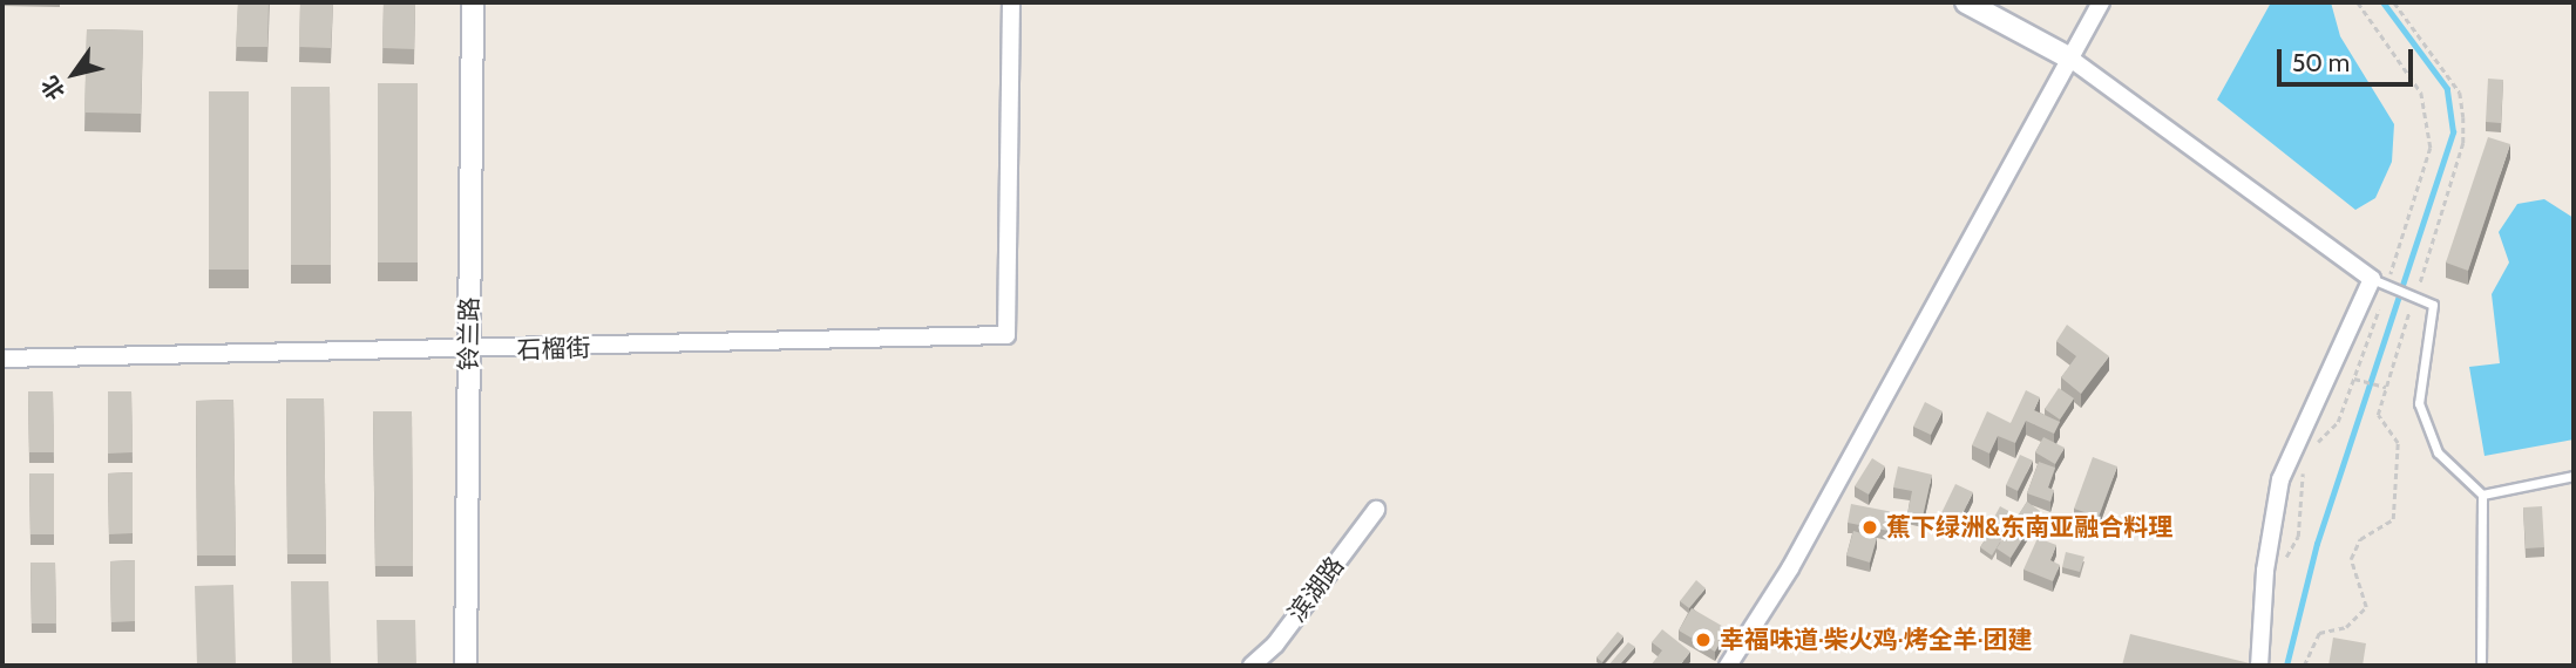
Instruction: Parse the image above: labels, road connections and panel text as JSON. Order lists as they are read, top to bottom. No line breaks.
{"streets":{"street":["铃兰路","石榴街","滨湖路"]},"crossings":[["铃兰路","石榴街"]],"places":["蕉下绿洲&东南亚融合料理","幸福味道·柴火鸡·烤全羊·团建"],"scale_bar":"50 m","north":"bottom left"}
